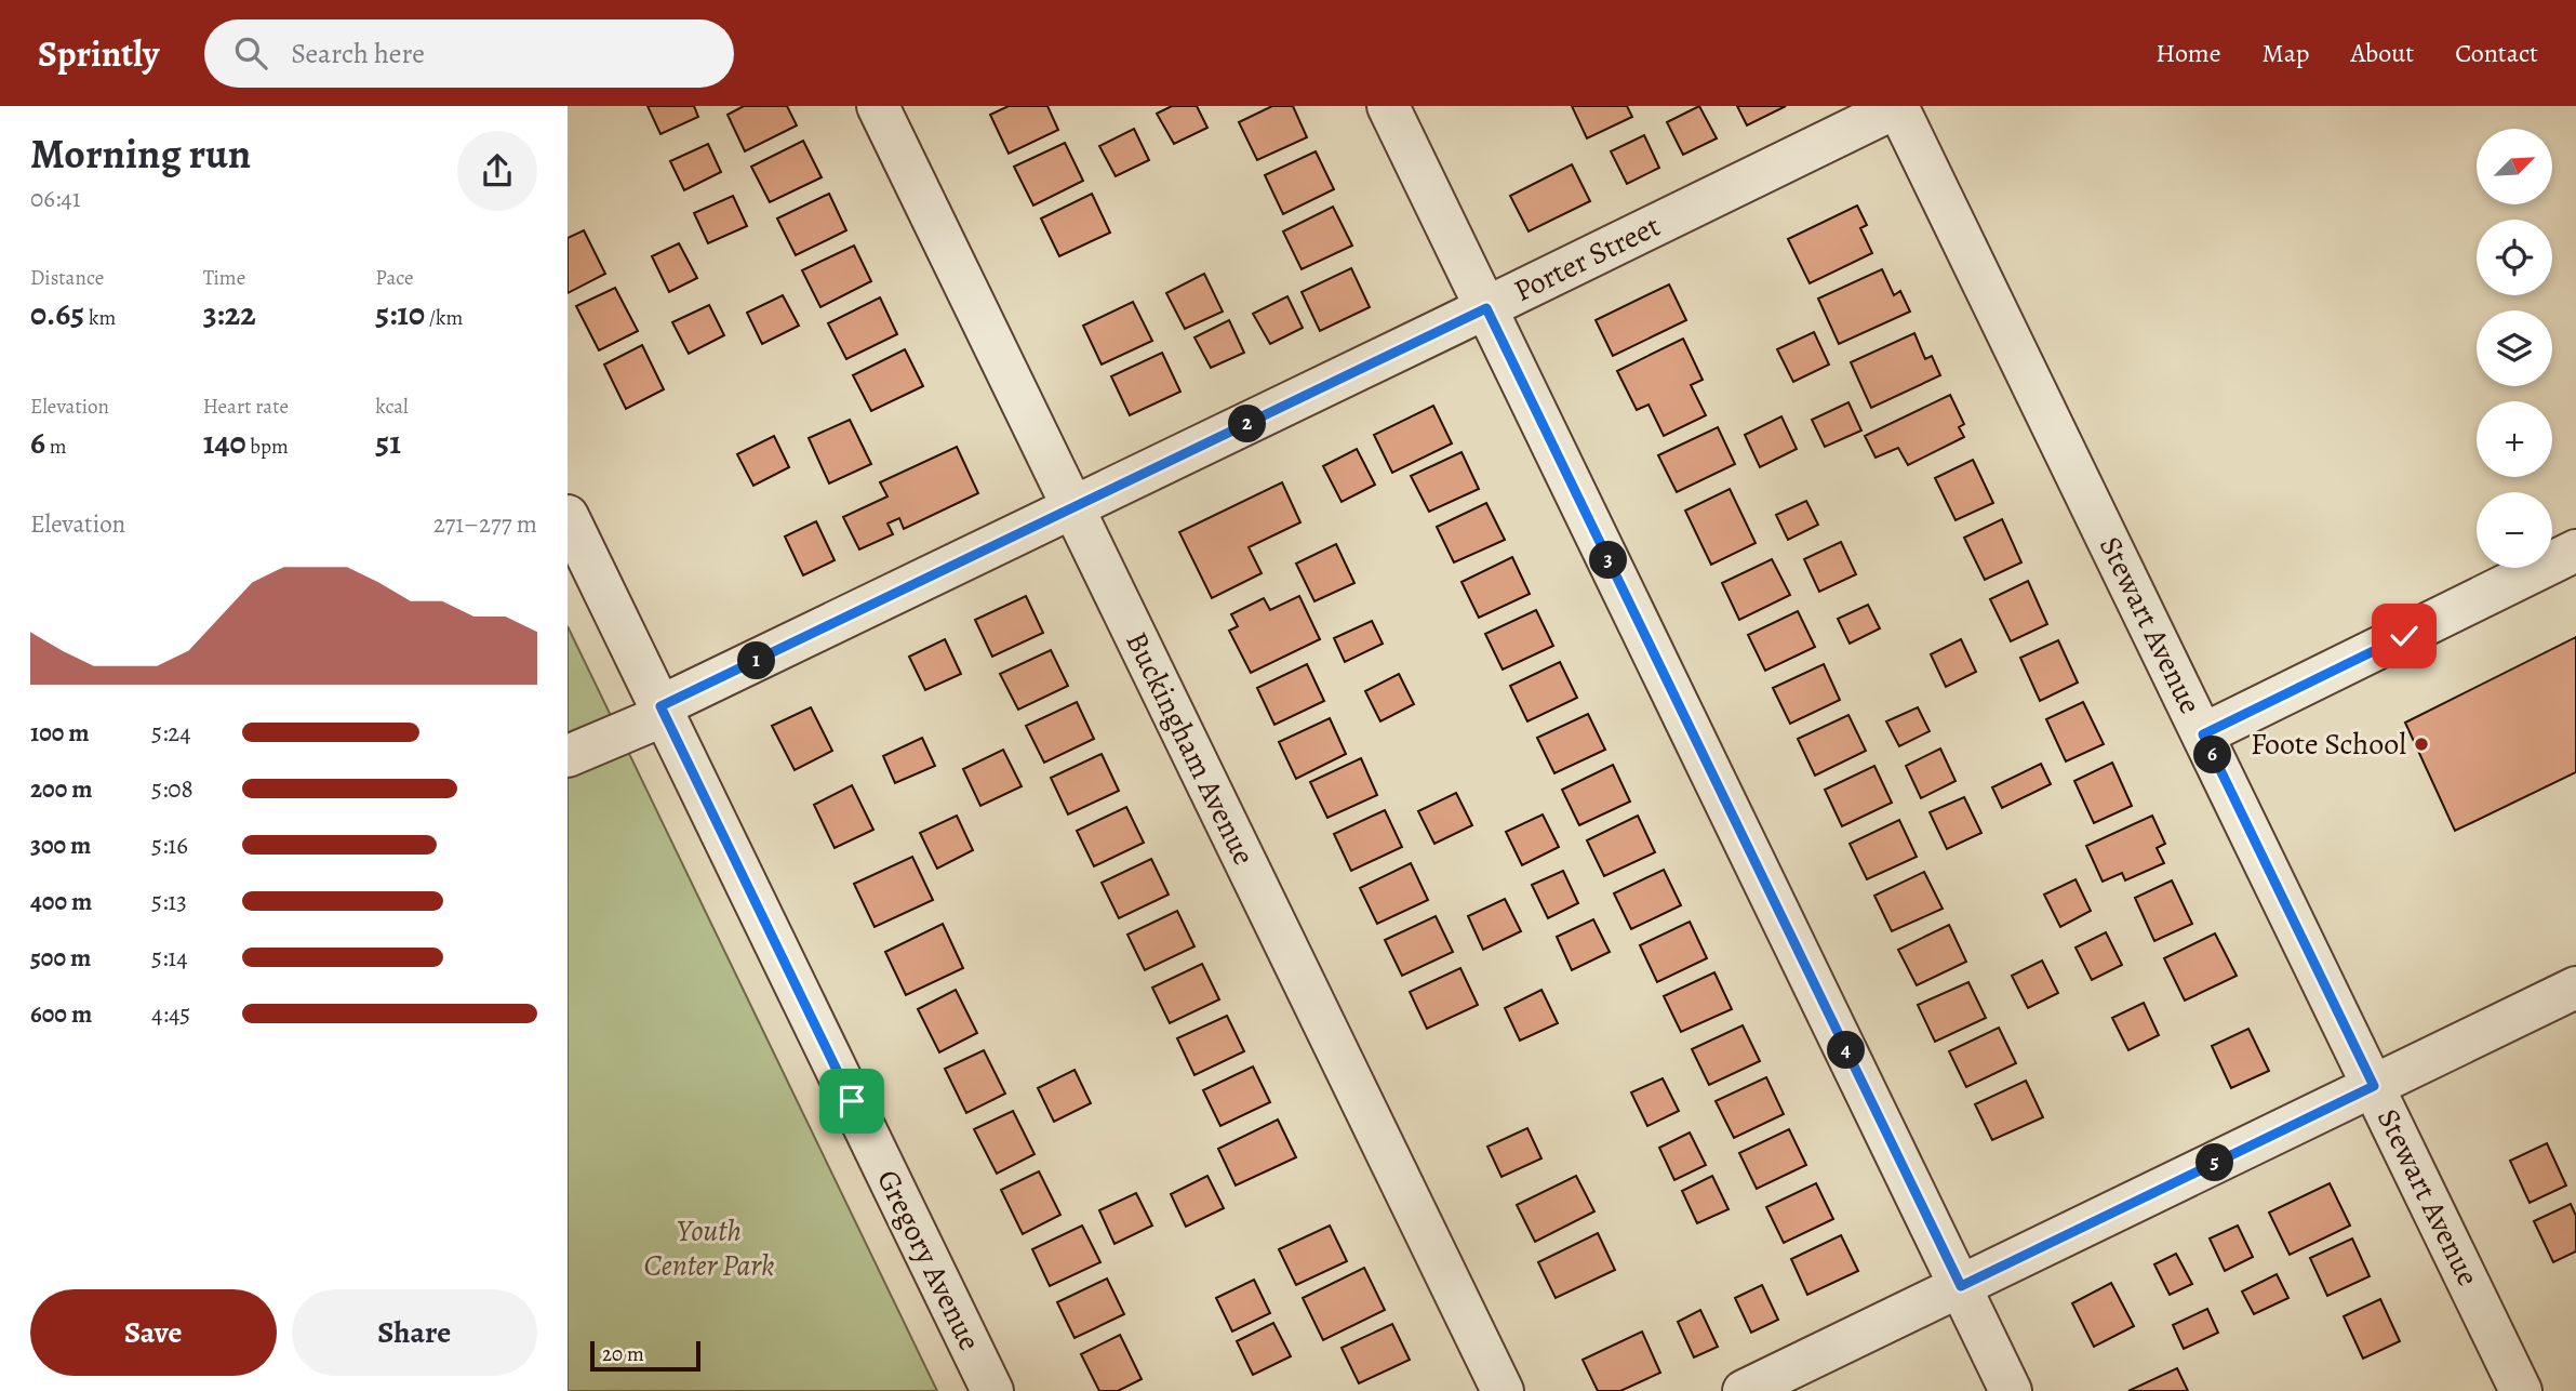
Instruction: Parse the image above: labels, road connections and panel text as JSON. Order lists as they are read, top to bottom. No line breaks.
{"streets":{"street":["Porter Street","Stewart Avenue","Buckingham Avenue","Gregory Avenue"]},"crossings":[["Porter Street","Stewart Avenue"],["Porter Street","Buckingham Avenue"],["Porter Street","Gregory Avenue"]],"parks":["Youth Center Park"],"places":["Foote School"],"scale_bar":"20 m","north":"top right","page":{"header":"Sprintly","search":"Search here","nav":["Home","Map","About","Contact"],"heading":["Morning run","06:41"],"map_buttons":["+","−"],"stats":[["Distance","0.65 km"],["Time","3:22"],["Pace","5:10 /km"],["Elevation","6 m"],["Heart rate","140 bpm"],["kcal","51"]],"pins":["2","3","1","6","4","5"],"chart":["Elevation","271–277 m"],"list":[{"name":"100 m","note":"5:24"},{"name":"200 m","note":"5:08"},{"name":"300 m","note":"5:16"},{"name":"400 m","note":"5:13"},{"name":"500 m","note":"5:14"},{"name":"600 m","note":"4:45"}],"buttons":["Save","Share"],"scale":"20 m"}}
